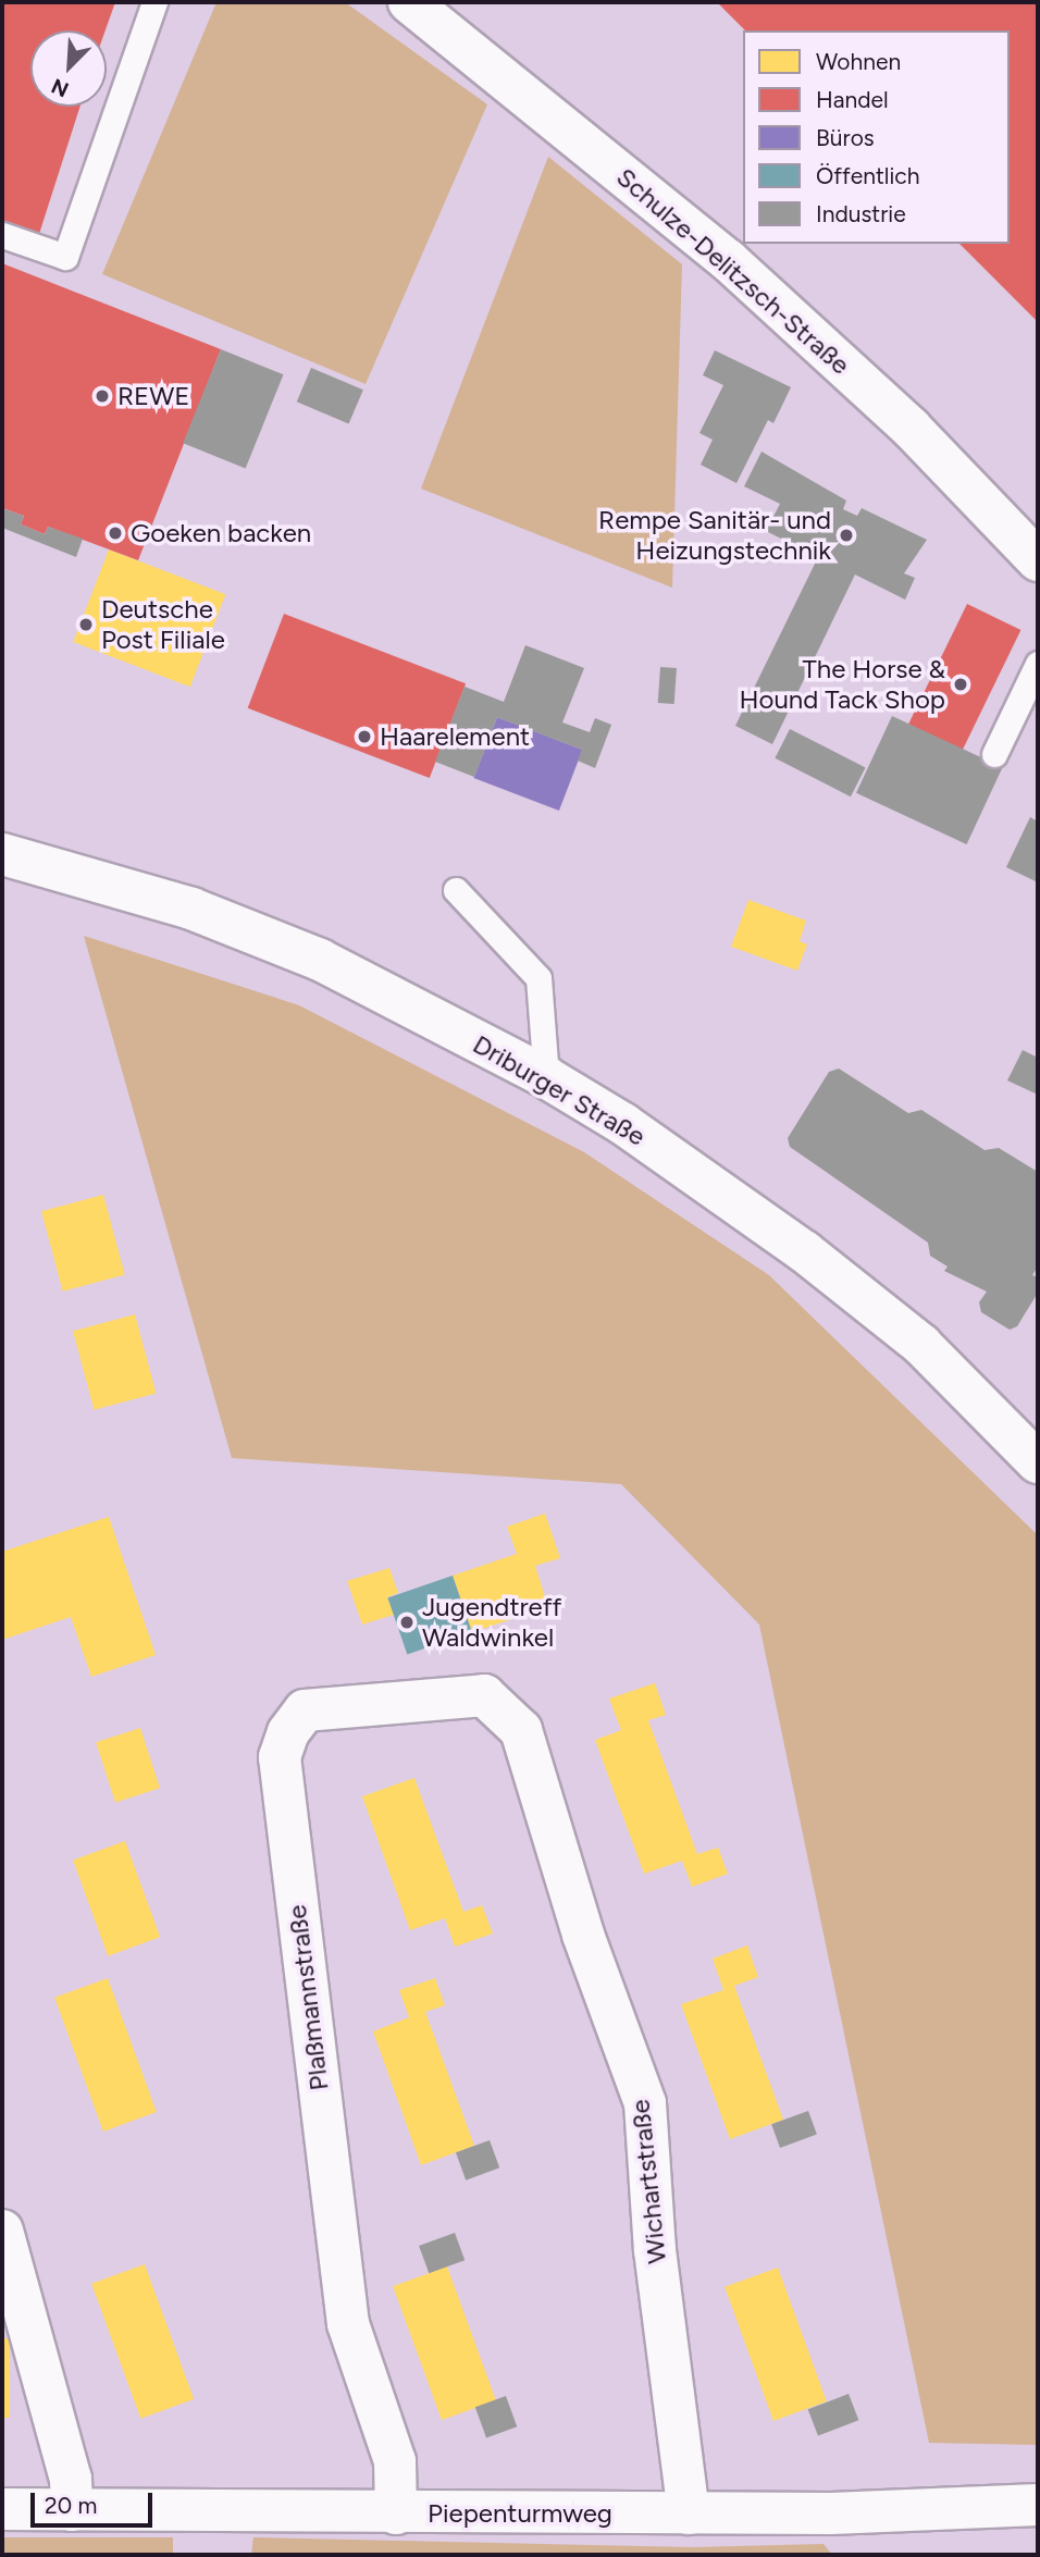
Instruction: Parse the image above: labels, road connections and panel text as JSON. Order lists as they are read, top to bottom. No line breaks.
{"streets":{"street":["Schulze-Delitzsch-Straße","Driburger Straße","Plaßmannstraße","Wichartstraße","Piepenturmweg"]},"crossings":[["Plaßmannstraße","Wichartstraße"],["Plaßmannstraße","Piepenturmweg"],["Wichartstraße","Piepenturmweg"]],"places":["REWE","Goeken backen","Rempe Sanitär- und Heizungstechnik","Deutsche Post Filiale","The Horse & Hound Tack Shop","Haarelement","Jugendtreff Waldwinkel"],"legend":["Wohnen","Handel","Büros","Öffentlich","Industrie"],"scale_bar":"20 m","north":"bottom left"}
